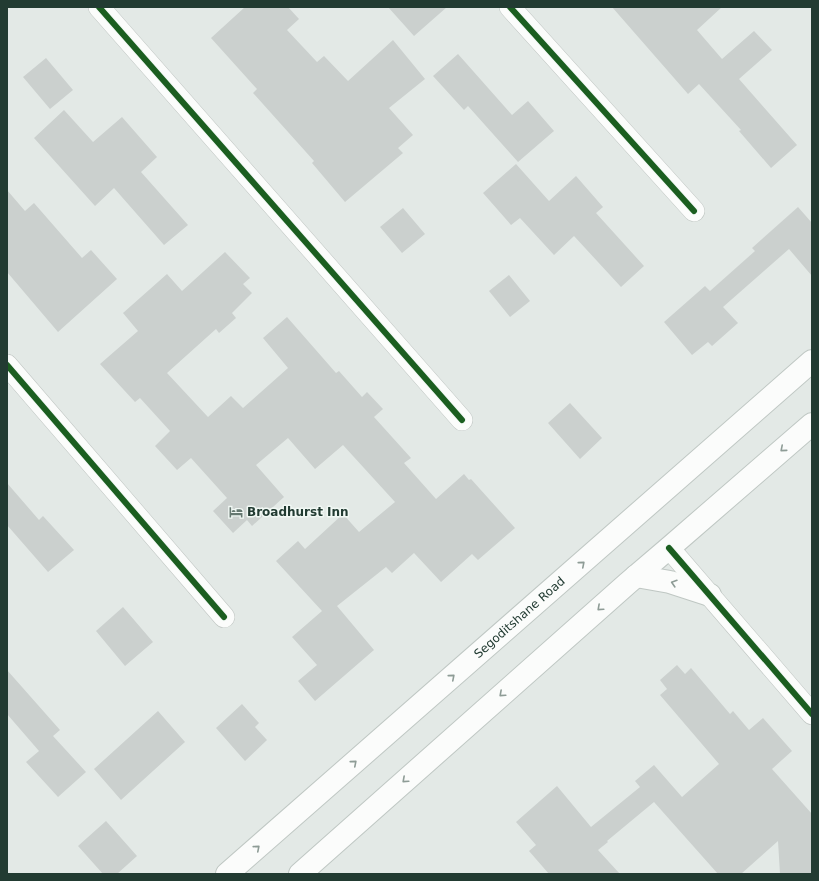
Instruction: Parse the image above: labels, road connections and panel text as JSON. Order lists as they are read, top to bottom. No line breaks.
{"streets":{"main road":["Segoditshane Road"]},"places":{"hotel":["Broadhurst Inn"]}}
